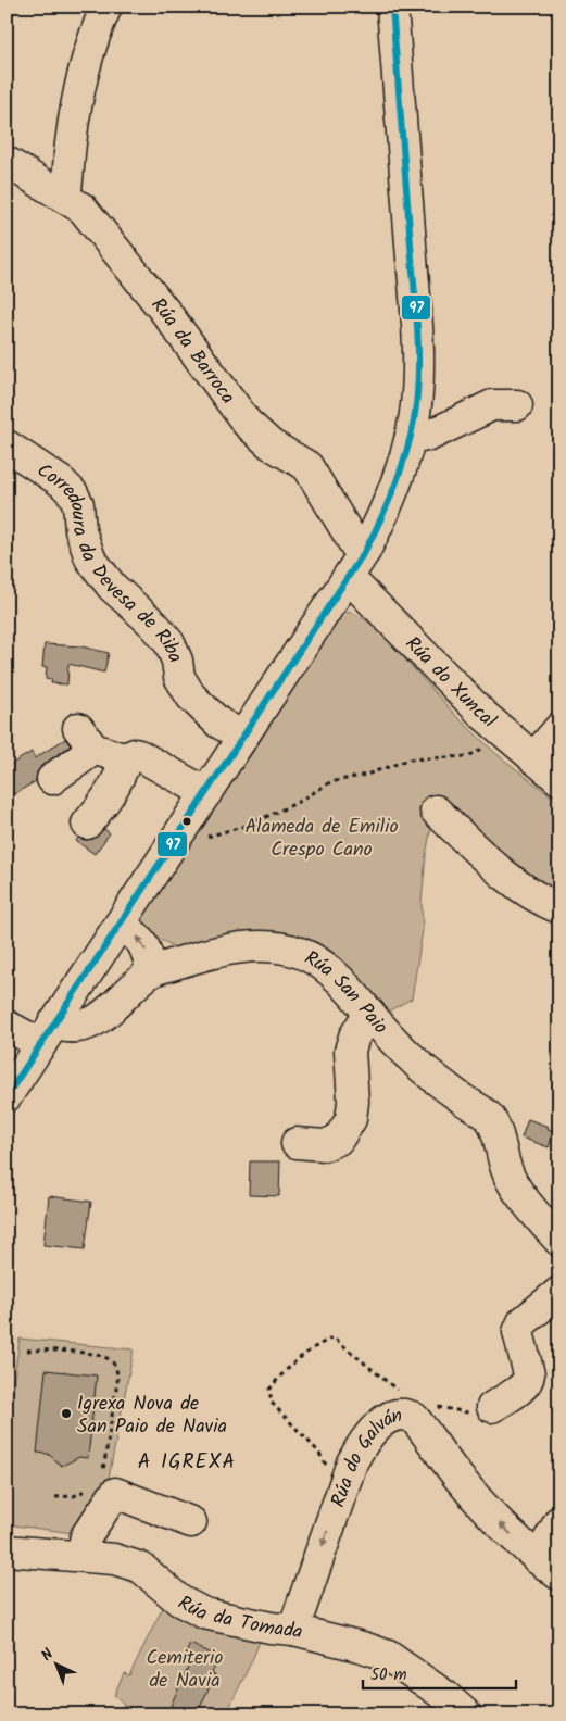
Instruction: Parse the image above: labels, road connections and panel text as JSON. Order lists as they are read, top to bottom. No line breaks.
{"streets":{"street":["Rúa da Barroca","Corredoura da Devesa de Riba","Rúa do Xuncal","Rúa San Paio","Rúa do Galván","Rúa da Tomada"]},"crossings":[["Rúa do Galván","Rúa da Tomada"]],"districts":["A IGREXA"],"parks":["Alameda de Emilio Crespo Cano","Cemiterio de Navia"],"places":["Igrexa Nova de San Paio de Navia"],"lines":["transit line 97"],"scale_bar":"50 m","north":"top left"}
